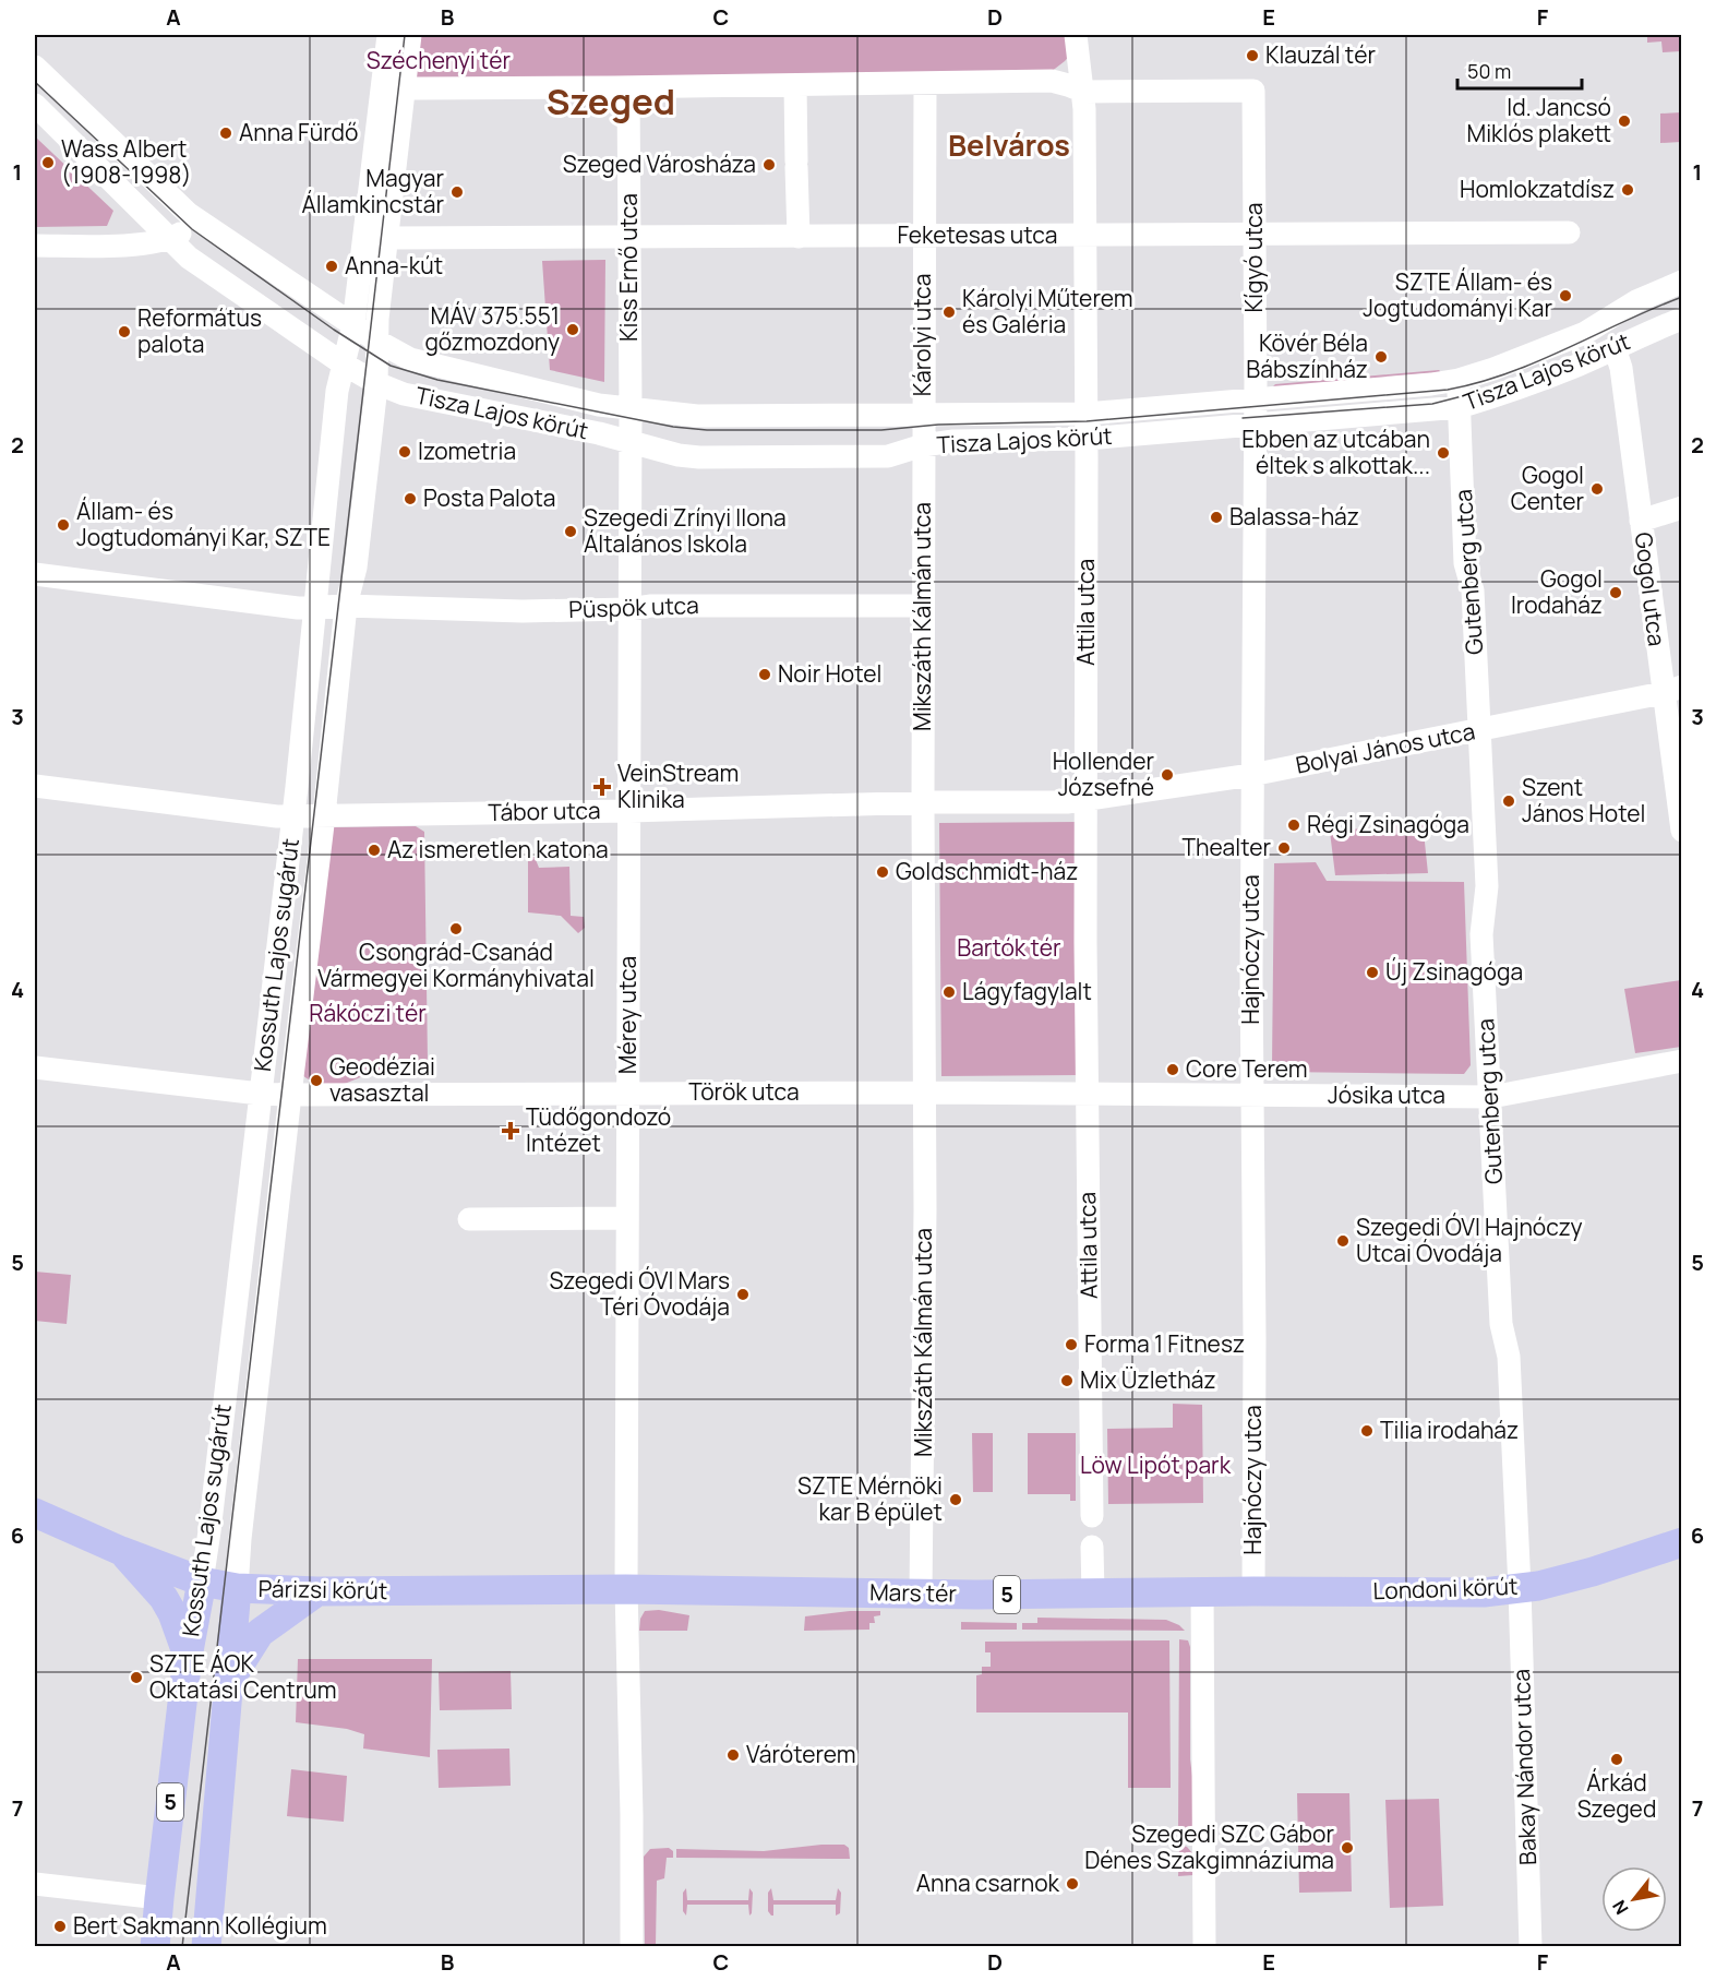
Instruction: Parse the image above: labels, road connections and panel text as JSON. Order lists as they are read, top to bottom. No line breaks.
{"streets":{"main road":["Kossuth Lajos sugárút","Londoni körút","Párizsi körút","Mars tér","5"],"street":["Feketesas utca","Kígyó utca","Kiss Ernő utca","Károlyi utca","Tisza Lajos körút","Gutenberg utca","Gogol utca","Püspök utca","Attila utca","Mikszáth Kálmán utca","Bolyai János utca","Tábor utca","Hajnóczy utca","Mérey utca","Török utca","Jósika utca","Bakay Nándor utca"]},"crossings":[["Feketesas utca","Kígyó utca"],["Feketesas utca","Kiss Ernő utca"],["Feketesas utca","Károlyi utca"],["Feketesas utca","Attila utca"],["Feketesas utca","Kossuth Lajos sugárút"],["Kígyó utca","Tisza Lajos körút"],["Kígyó utca","Attila utca"],["Kígyó utca","Hajnóczy utca"],["Kiss Ernő utca","Tisza Lajos körút"],["Kiss Ernő utca","Mérey utca"],["Károlyi utca","Tisza Lajos körút"],["Károlyi utca","Mikszáth Kálmán utca"],["Tisza Lajos körút","Gutenberg utca"],["Tisza Lajos körút","Gogol utca"],["Tisza Lajos körút","Attila utca"],["Tisza Lajos körút","Mikszáth Kálmán utca"],["Tisza Lajos körút","Hajnóczy utca"],["Tisza Lajos körút","Kossuth Lajos sugárút"],["Tisza Lajos körút","Mérey utca"],["Gutenberg utca","Bolyai János utca"],["Gutenberg utca","Jósika utca"],["Gutenberg utca","Londoni körút"],["Gutenberg utca","Bakay Nándor utca"],["Gogol utca","Bolyai János utca"],["Püspök utca","Mikszáth Kálmán utca"],["Püspök utca","Kossuth Lajos sugárút"],["Püspök utca","Mérey utca"],["Attila utca","Bolyai János utca"],["Attila utca","Jósika utca"],["Mikszáth Kálmán utca","Tábor utca"],["Mikszáth Kálmán utca","Török utca"],["Mikszáth Kálmán utca","Mars tér"],["Bolyai János utca","Hajnóczy utca"],["Tábor utca","Kossuth Lajos sugárút"],["Tábor utca","Mérey utca"],["Hajnóczy utca","Jósika utca"],["Hajnóczy utca","Londoni körút"],["Kossuth Lajos sugárút","Török utca"],["Kossuth Lajos sugárút","Párizsi körút"],["Kossuth Lajos sugárút","5"],["Mérey utca","Török utca"],["Mérey utca","Párizsi körút"],["Mérey utca","Mars tér"],["Londoni körút","Mars tér"],["Londoni körút","Bakay Nándor utca"],["Párizsi körút","Mars tér"],["Párizsi körút","5"]],"districts":["Szeged","Belváros"],"parks":["Széchenyi tér","Bartók tér","Rákóczi tér","Löw Lipót park"],"places":{"other":["Klauzál tér","Id. Jancsó Miklós plakett","Anna Fürdő","Wass Albert (1908-1998)","Szeged Városháza","Homlokzatdísz","Magyar Államkincstár","Anna-kút","SZTE Állam- és Jogtudományi Kar","Károlyi Műterem és Galéria","MÁV 375.551 gőzmozdony","Református palota","Kövér Béla Bábszínház","Izometria","Ebben az utcában éltek s alkottak...","Gogol Center","Posta Palota","Balassa-ház","Állam- és Jogtudományi Kar, SZTE","Szegedi Zrínyi Ilona Általános Iskola","Gogol Irodaház","Noir Hotel","Hollender Józsefné","Szent János Hotel","Régi Zsinagóga","Thealter","Az ismeretlen katona","Goldschmidt-ház","Csongrád-Csanád Vármegyei Kormányhivatal","Új Zsinagóga","Lágyfagylalt","Core Terem","Geodéziai vasasztal","Szegedi ÓVI Hajnóczy Utcai Óvodája","Szegedi ÓVI Mars Téri Óvodája","Forma 1 Fitnesz","Mix Üzletház","Tilia irodaház","SZTE Mérnöki kar B épület","SZTE ÁOK Oktatási Centrum","Váróterem","Árkád Szeged","Szegedi SZC Gábor Dénes Szakgimnáziuma","Anna csarnok","Bert Sakmann Kollégium"],"health":["VeinStream Klinika","Tüdőgondozó Intézet"]},"scale_bar":"50 m","north":"bottom left","grid":{"columns":["A","B","C","D","E","F"],"rows":["1","2","3","4","5","6","7"]}}
